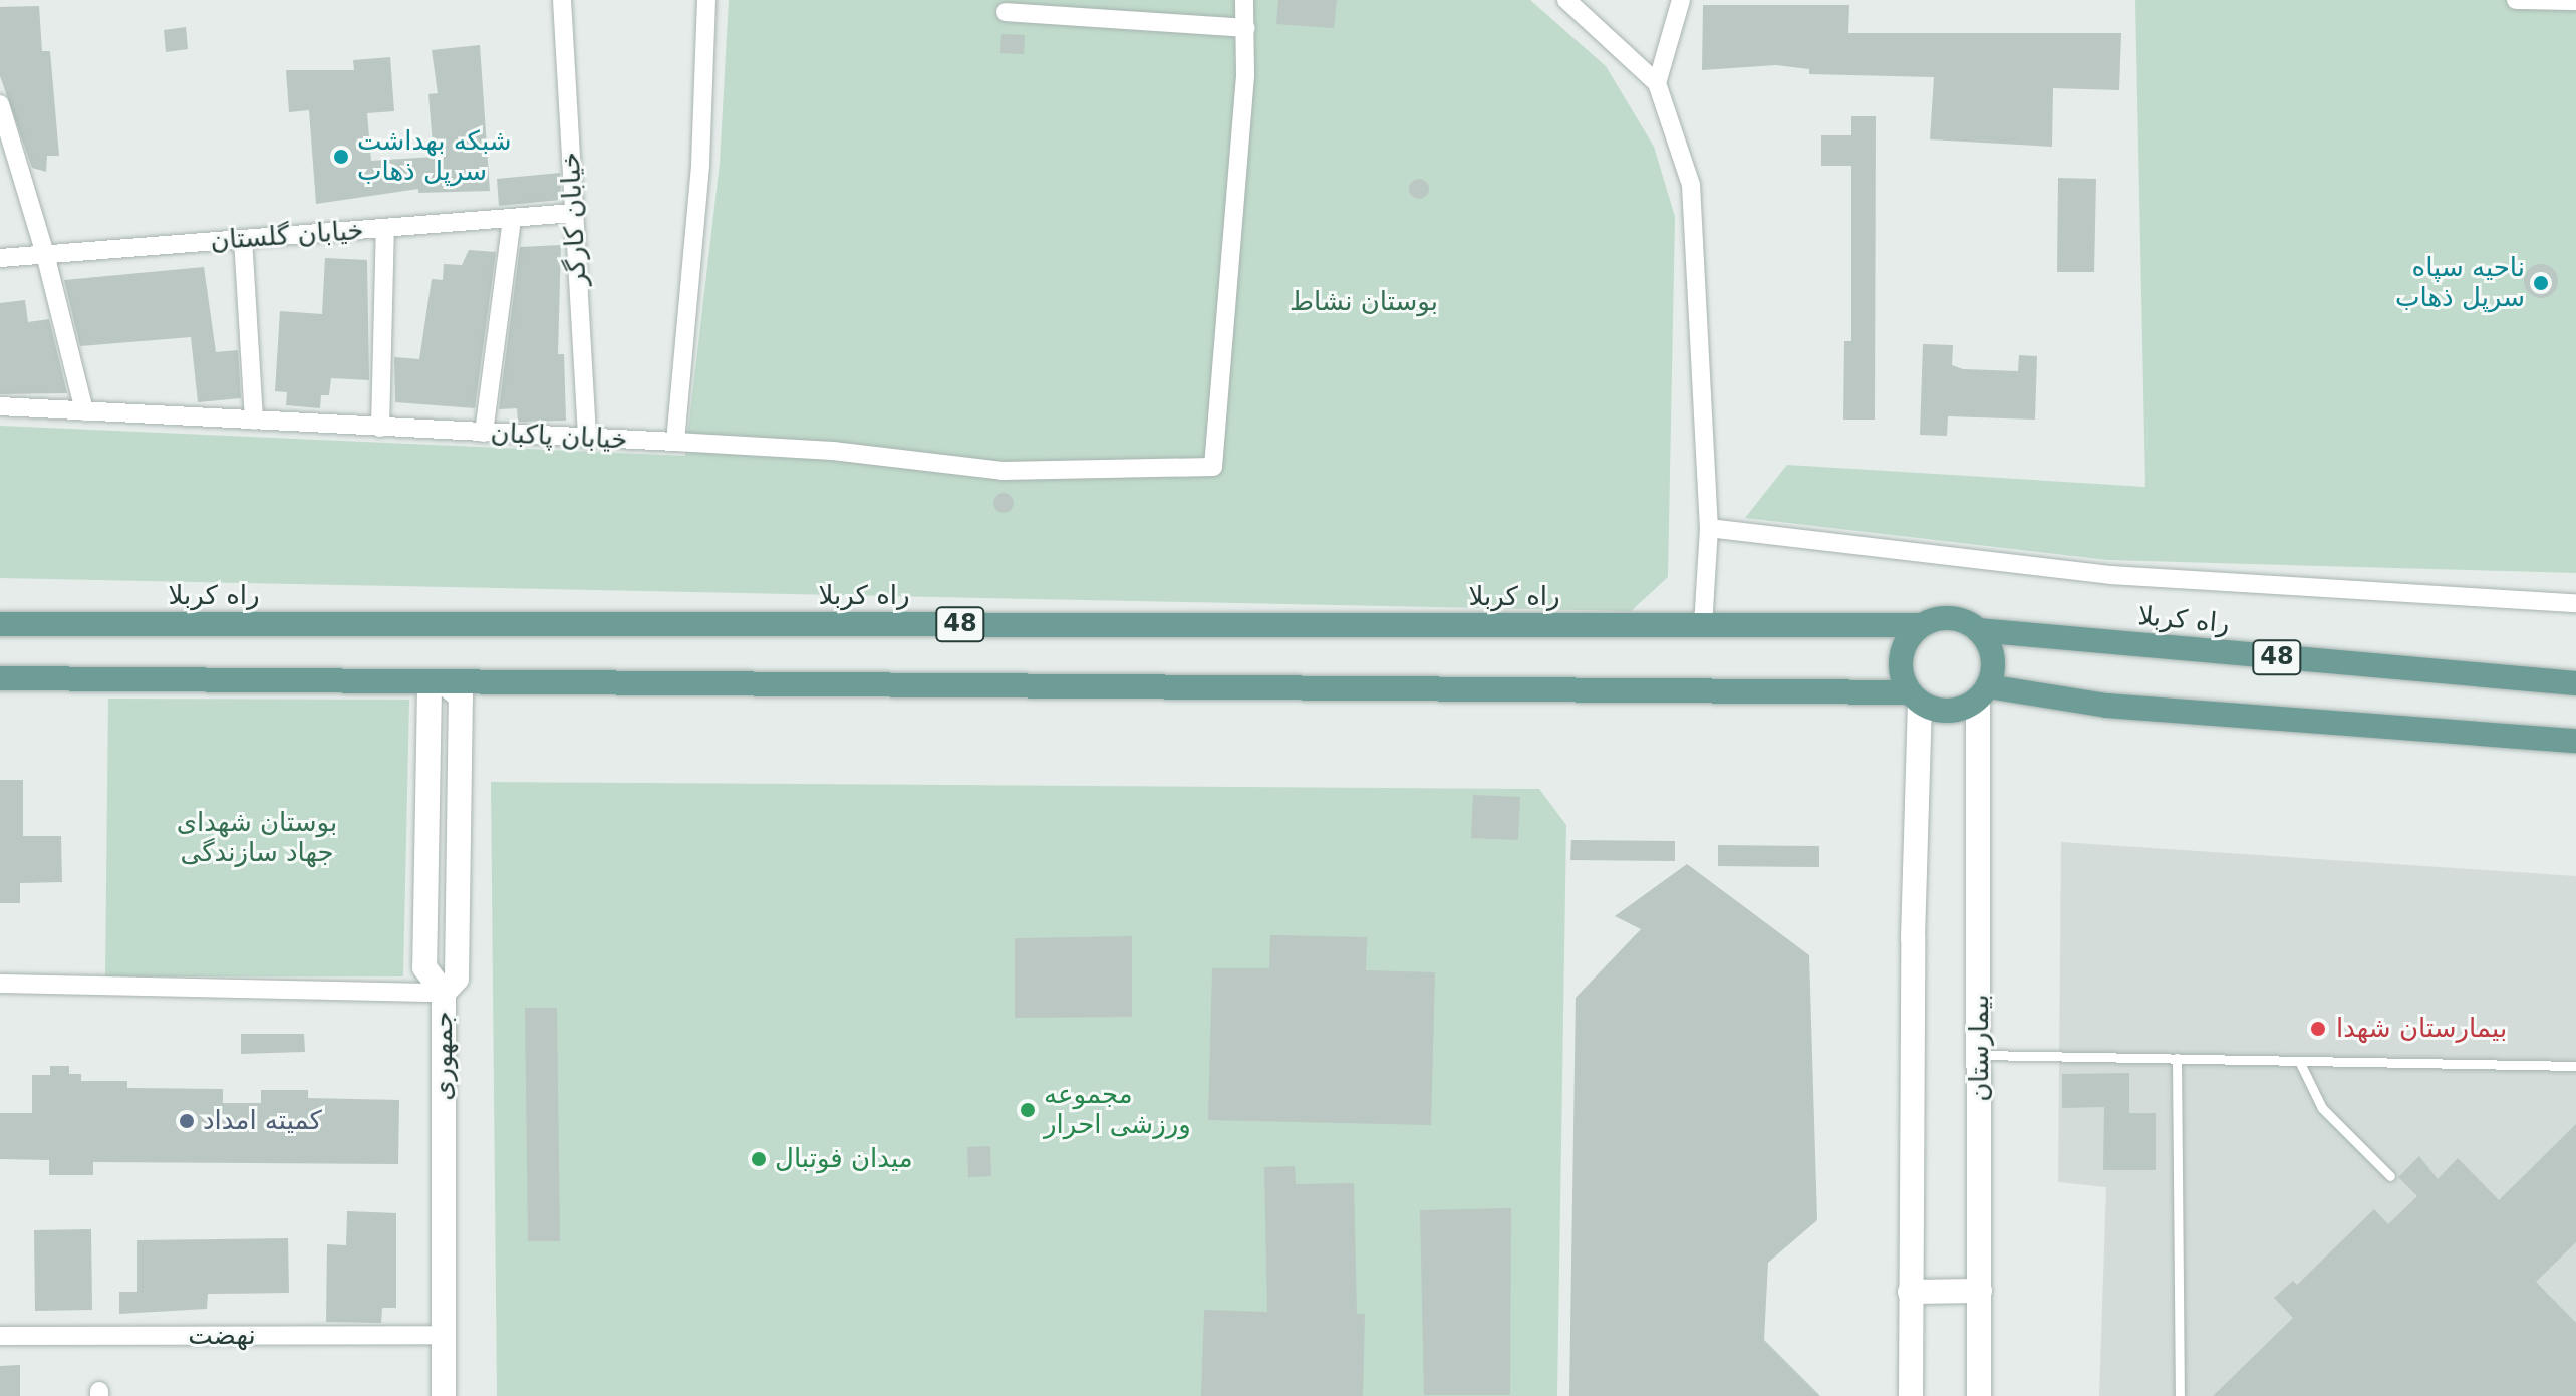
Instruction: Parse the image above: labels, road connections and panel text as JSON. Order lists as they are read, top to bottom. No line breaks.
{"streets":{"main road":["راه کربلا","48","بیمارستان","جمهوری"],"street":["خیابان کارگر","خیابان گلستان","خیابان پاکبان","نهضت"]},"crossings":[["خیابان کارگر","خیابان گلستان"],["خیابان کارگر","خیابان پاکبان"],["راه کربلا","48"],["راه کربلا","بیمارستان"],["48","بیمارستان"],["جمهوری","نهضت"]],"parks":["بوستان نشاط","بوستان شهدای جهاد سازندگی"],"places":["شبکه بهداشت سرپل ذهاب","ناحیه سپاه سرپل ذهاب","بیمارستان شهدا","مجموعه ورزشی احرار","کمیته امداد","میدان فوتبال"]}
